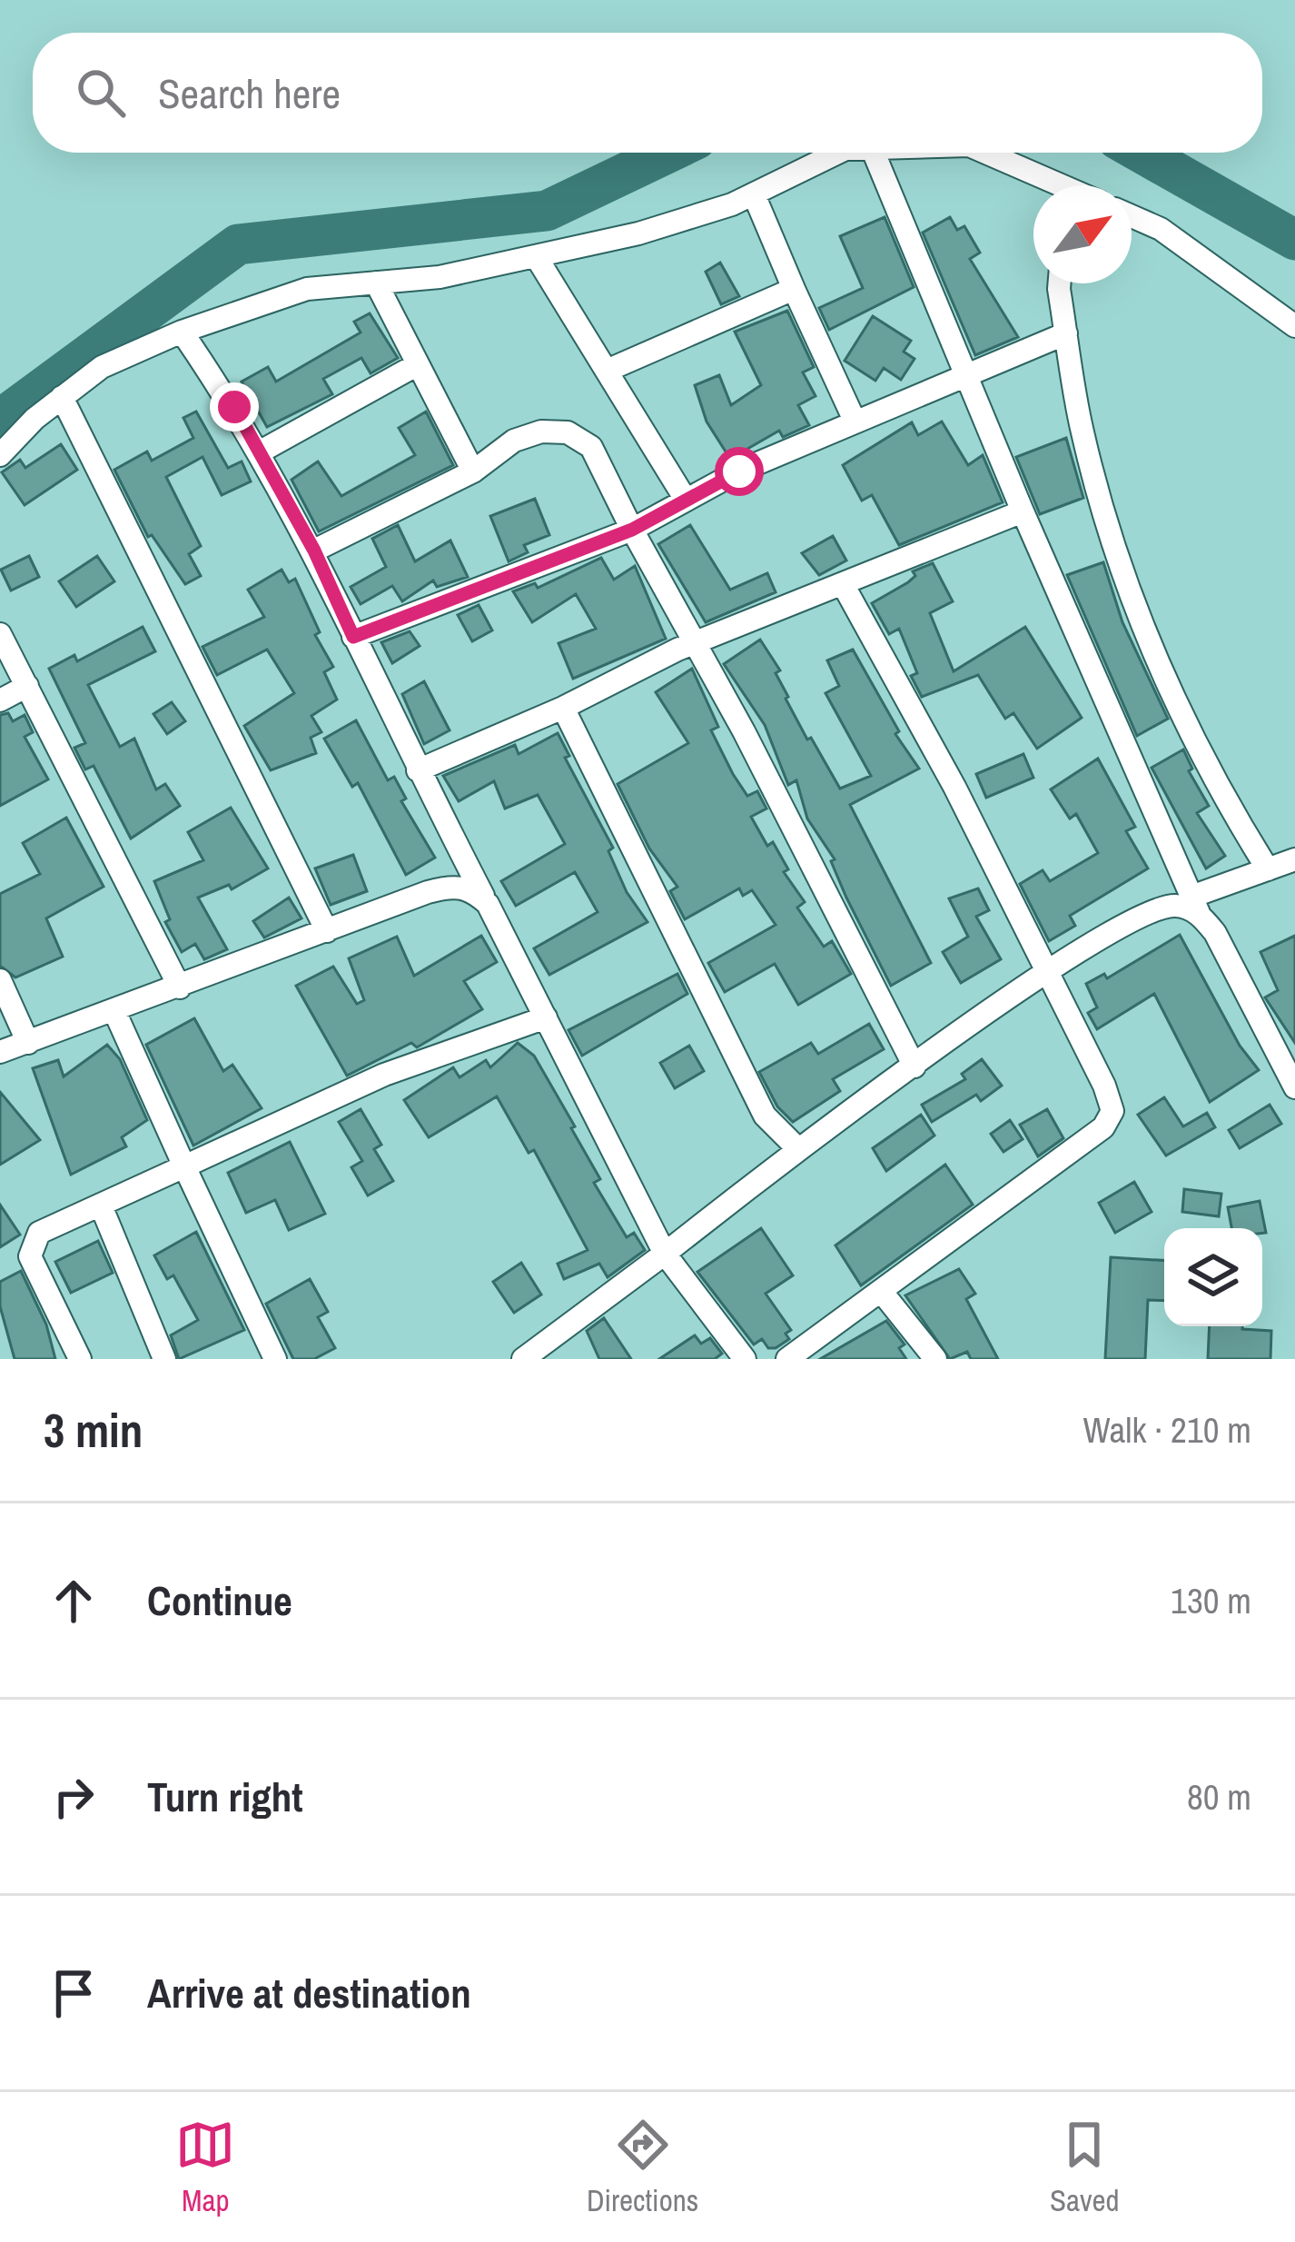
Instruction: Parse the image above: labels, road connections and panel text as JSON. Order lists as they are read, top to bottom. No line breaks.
{"north":"top right","page":{"search":"Search here","heading":["3 min","Walk · 210 m"],"list":[["Continue","130 m"],["Turn right","80 m"],"Arrive at destination"],"nav":["Map","Directions","Saved"]}}
